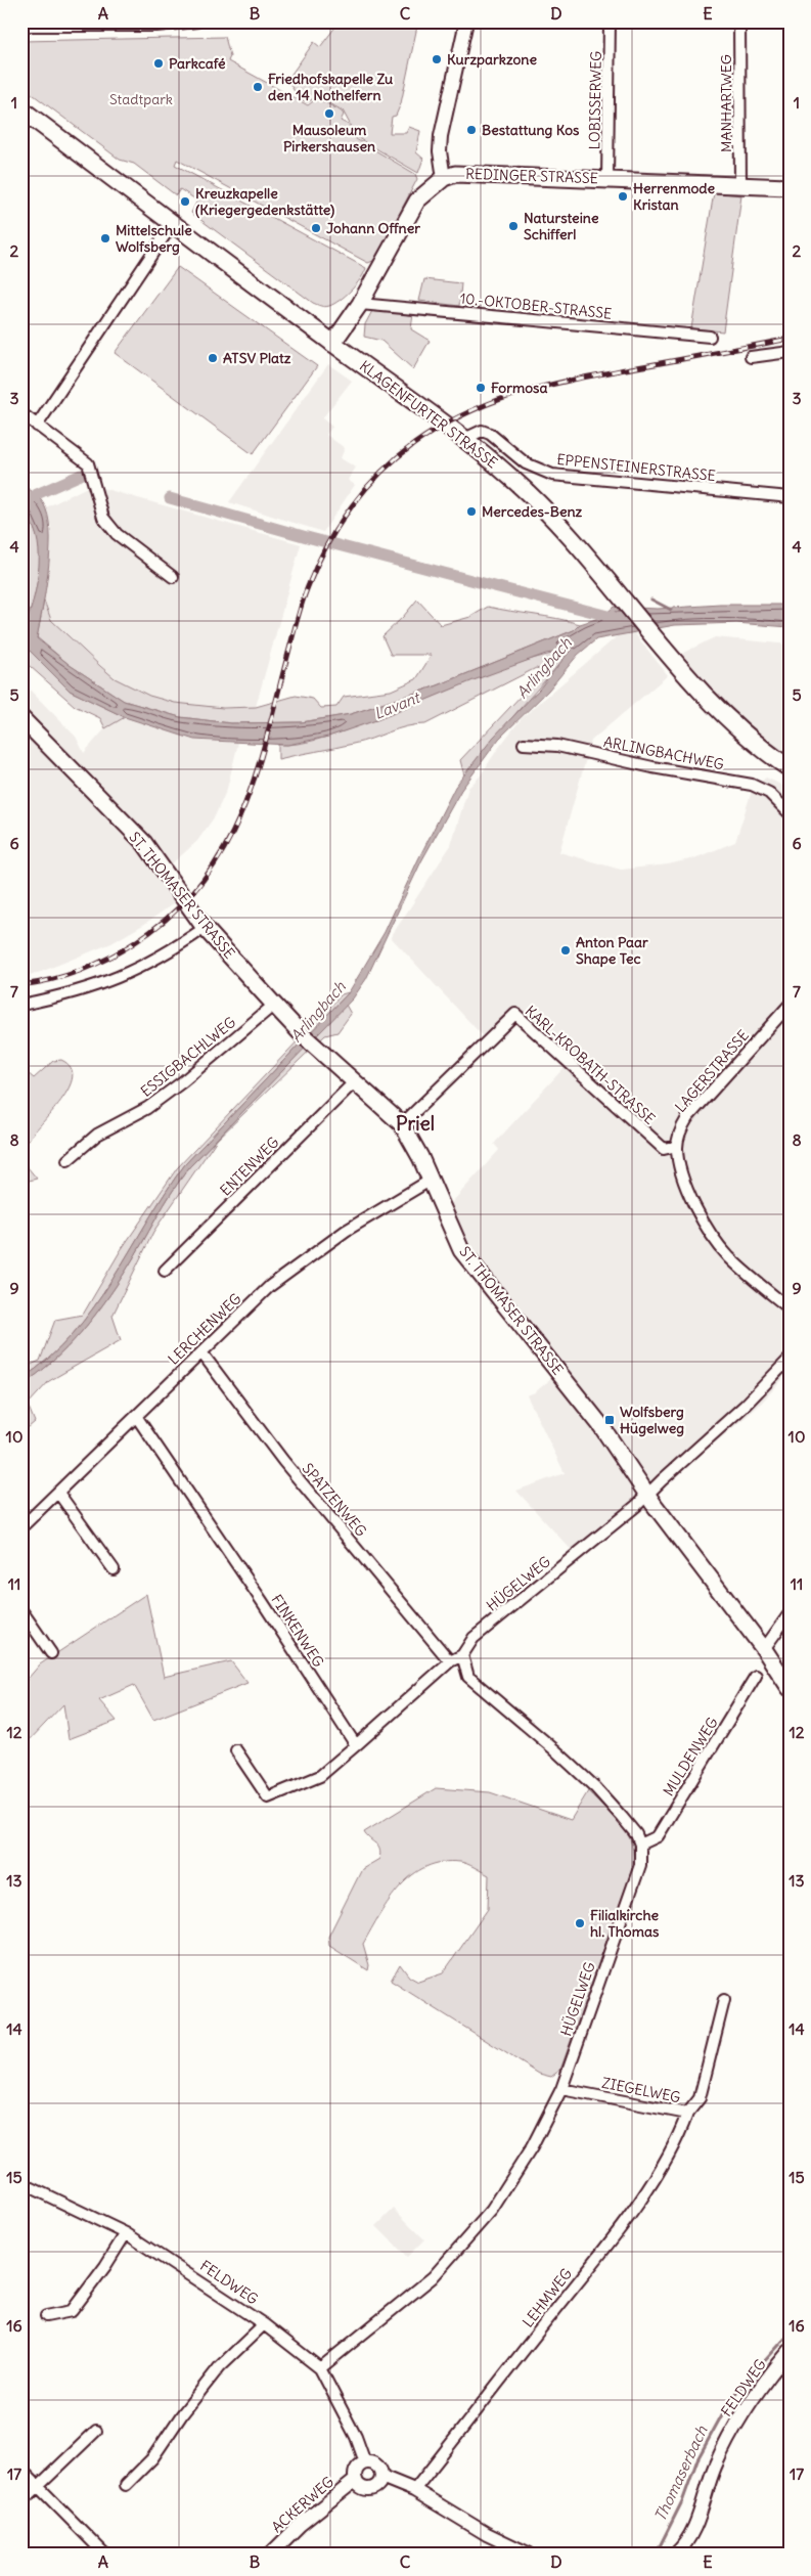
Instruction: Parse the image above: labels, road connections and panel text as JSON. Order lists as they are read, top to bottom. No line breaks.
{"streets":{"main road":["REDINGER STRASSE","KLAGENFURTER STRASSE","ST. THOMASER STRASSE"],"street":["LOBISSERWEG","MANHARTWEG","10.-OKTOBER-STRASSE","EPPENSTEINERSTRASSE","ARLINGBACHWEG","ESSIGBACHLWEG","KARL-KROBATH-STRASSE","LAGERSTRASSE","ENTENWEG","LERCHENWEG","SPATZENWEG","HÜGELWEG","FINKENWEG","MULDENWEG","ZIEGELWEG","FELDWEG","LEHMWEG","ACKERWEG"]},"crossings":[["LOBISSERWEG","REDINGER STRASSE"],["MANHARTWEG","REDINGER STRASSE"],["REDINGER STRASSE","10.-OKTOBER-STRASSE"],["REDINGER STRASSE","KLAGENFURTER STRASSE"],["KLAGENFURTER STRASSE","EPPENSTEINERSTRASSE"],["ST. THOMASER STRASSE","ESSIGBACHLWEG"],["ST. THOMASER STRASSE","KARL-KROBATH-STRASSE"],["ST. THOMASER STRASSE","ENTENWEG"],["ST. THOMASER STRASSE","LERCHENWEG"],["ST. THOMASER STRASSE","HÜGELWEG"],["KARL-KROBATH-STRASSE","LAGERSTRASSE"],["LERCHENWEG","SPATZENWEG"],["LERCHENWEG","FINKENWEG"],["HÜGELWEG","MULDENWEG"],["HÜGELWEG","ZIEGELWEG"],["HÜGELWEG","FELDWEG"],["ZIEGELWEG","LEHMWEG"],["FELDWEG","ACKERWEG"]],"districts":["Priel"],"water":["Arlingbach","Lavant","Thomaserbach"],"parks":["Stadtpark"],"places":{"other":["Kurzparkzone","Parkcafé","Friedhofskapelle Zu den 14 Nothelfern","Mausoleum Pirkershausen","Bestattung Kos","Herrenmode Kristan","Kreuzkapelle (Kriegergedenkstätte)","Natursteine Schifferl","Johann Offner","Mittelschule Wolfsberg","ATSV Platz","Formosa","Mercedes-Benz","Anton Paar Shape Tec","Filialkirche hl. Thomas"],"transit":["Wolfsberg Hügelweg"]},"grid":{"columns":["A","B","C","D","E"],"rows":["1","2","3","4","5","6","7","8","9","10","11","12","13","14","15","16","17"]}}
